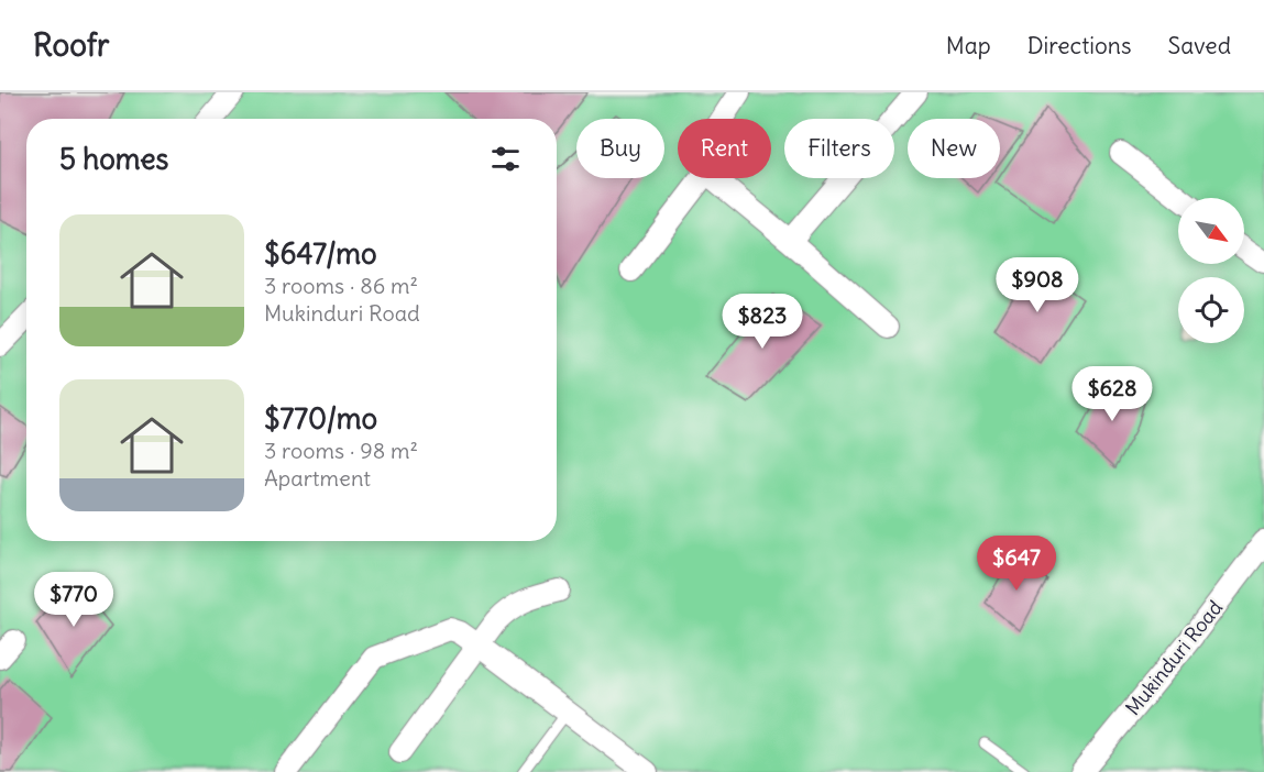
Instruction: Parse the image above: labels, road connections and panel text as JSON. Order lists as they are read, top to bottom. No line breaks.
{"streets":{"street":["Mukinduri Road"]},"north":"bottom right","page":{"header":"Roofr","nav":["Map","Directions","Saved"],"chip":["Buy","Rent","Filters","New"],"heading":"5 homes","list":[{"name":"$647/mo","note":"3 rooms · 86 m² · Mukinduri Road"},{"name":"$770/mo","note":"3 rooms · 98 m² · Apartment"}],"price":["$908","$823","$628","$647","$770"]}}
